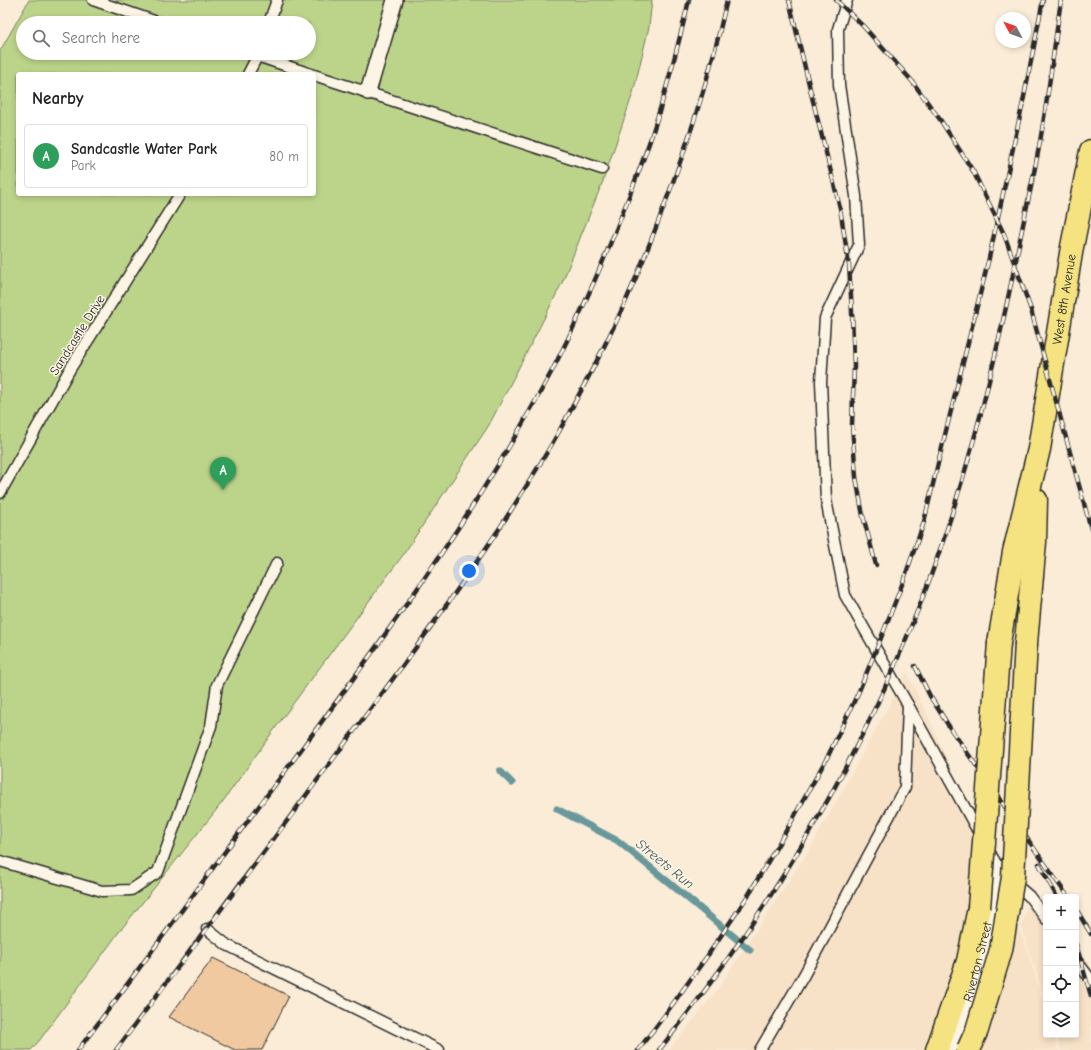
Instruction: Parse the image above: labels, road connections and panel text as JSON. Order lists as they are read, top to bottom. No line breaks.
{"streets":{"main road":["West 8th Avenue"],"street":["Riverton Street"],"lane":["Sandcastle Drive"]},"water":["Streets Run"],"north":"top left","page":{"search":"Search here","heading":"Nearby","list":[{"mark":"A","name":"Sandcastle Water Park","note":"Park","value":"80 m"}],"pins":"A","map_buttons":["+","−"]}}
